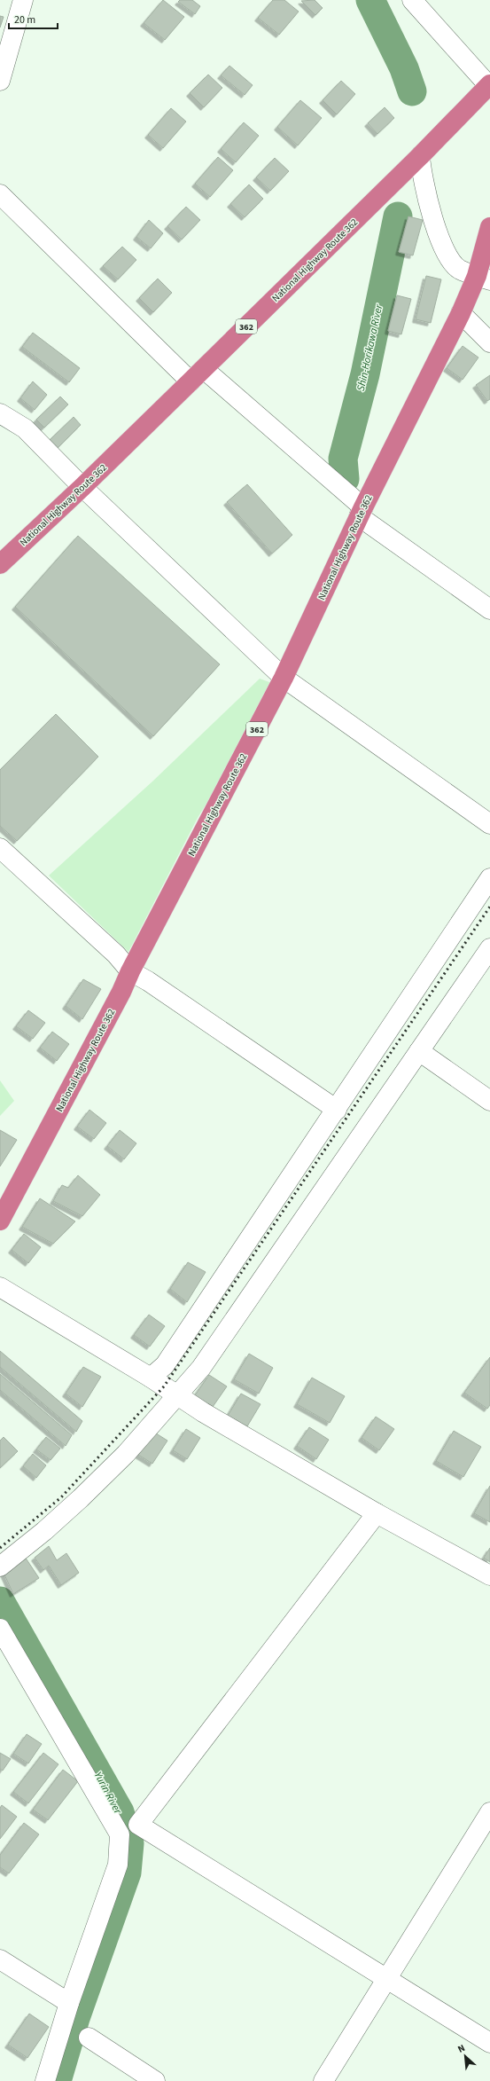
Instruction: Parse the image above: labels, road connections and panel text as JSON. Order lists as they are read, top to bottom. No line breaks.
{"streets":{"highway":["National Highway Route 362","362"]},"water":["Shin-Horikawa River","Yurin River"],"scale_bar":"20 m","north":"top left"}
